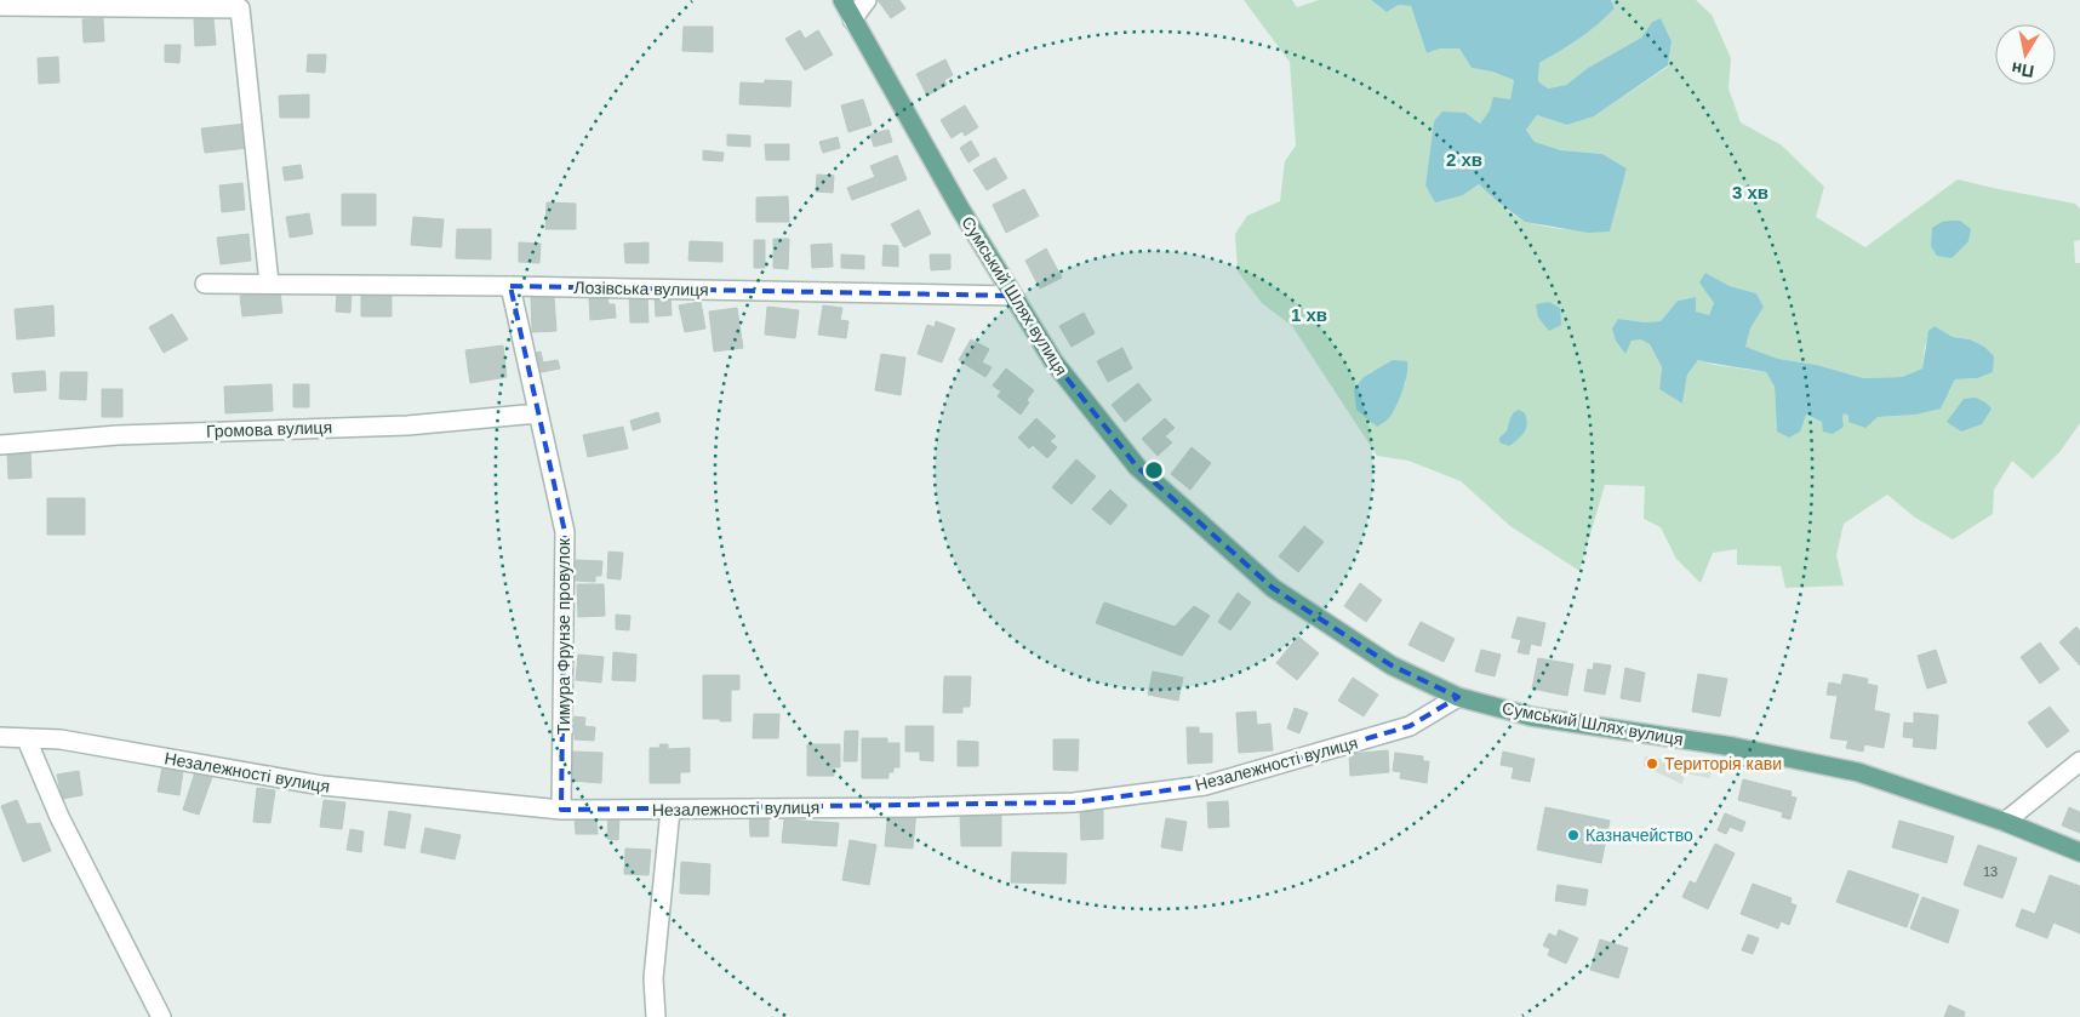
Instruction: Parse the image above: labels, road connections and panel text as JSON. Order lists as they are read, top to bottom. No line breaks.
{"streets":{"main road":["Сумський Шлях вулиця"],"street":["Лозівська вулиця","Громова вулиця","Тимура Фрунзе провулок","Незалежності вулиця"]},"crossings":[["Лозівська вулиця","Сумський Шлях вулиця"],["Лозівська вулиця","Тимура Фрунзе провулок"],["Сумський Шлях вулиця","Незалежності вулиця"],["Громова вулиця","Тимура Фрунзе провулок"],["Тимура Фрунзе провулок","Незалежності вулиця"]],"places":["Територія кави","Казначейство"],"house_numbers":["13"],"north":"bottom","rings":["2 хв","3 хв","1 хв"]}
